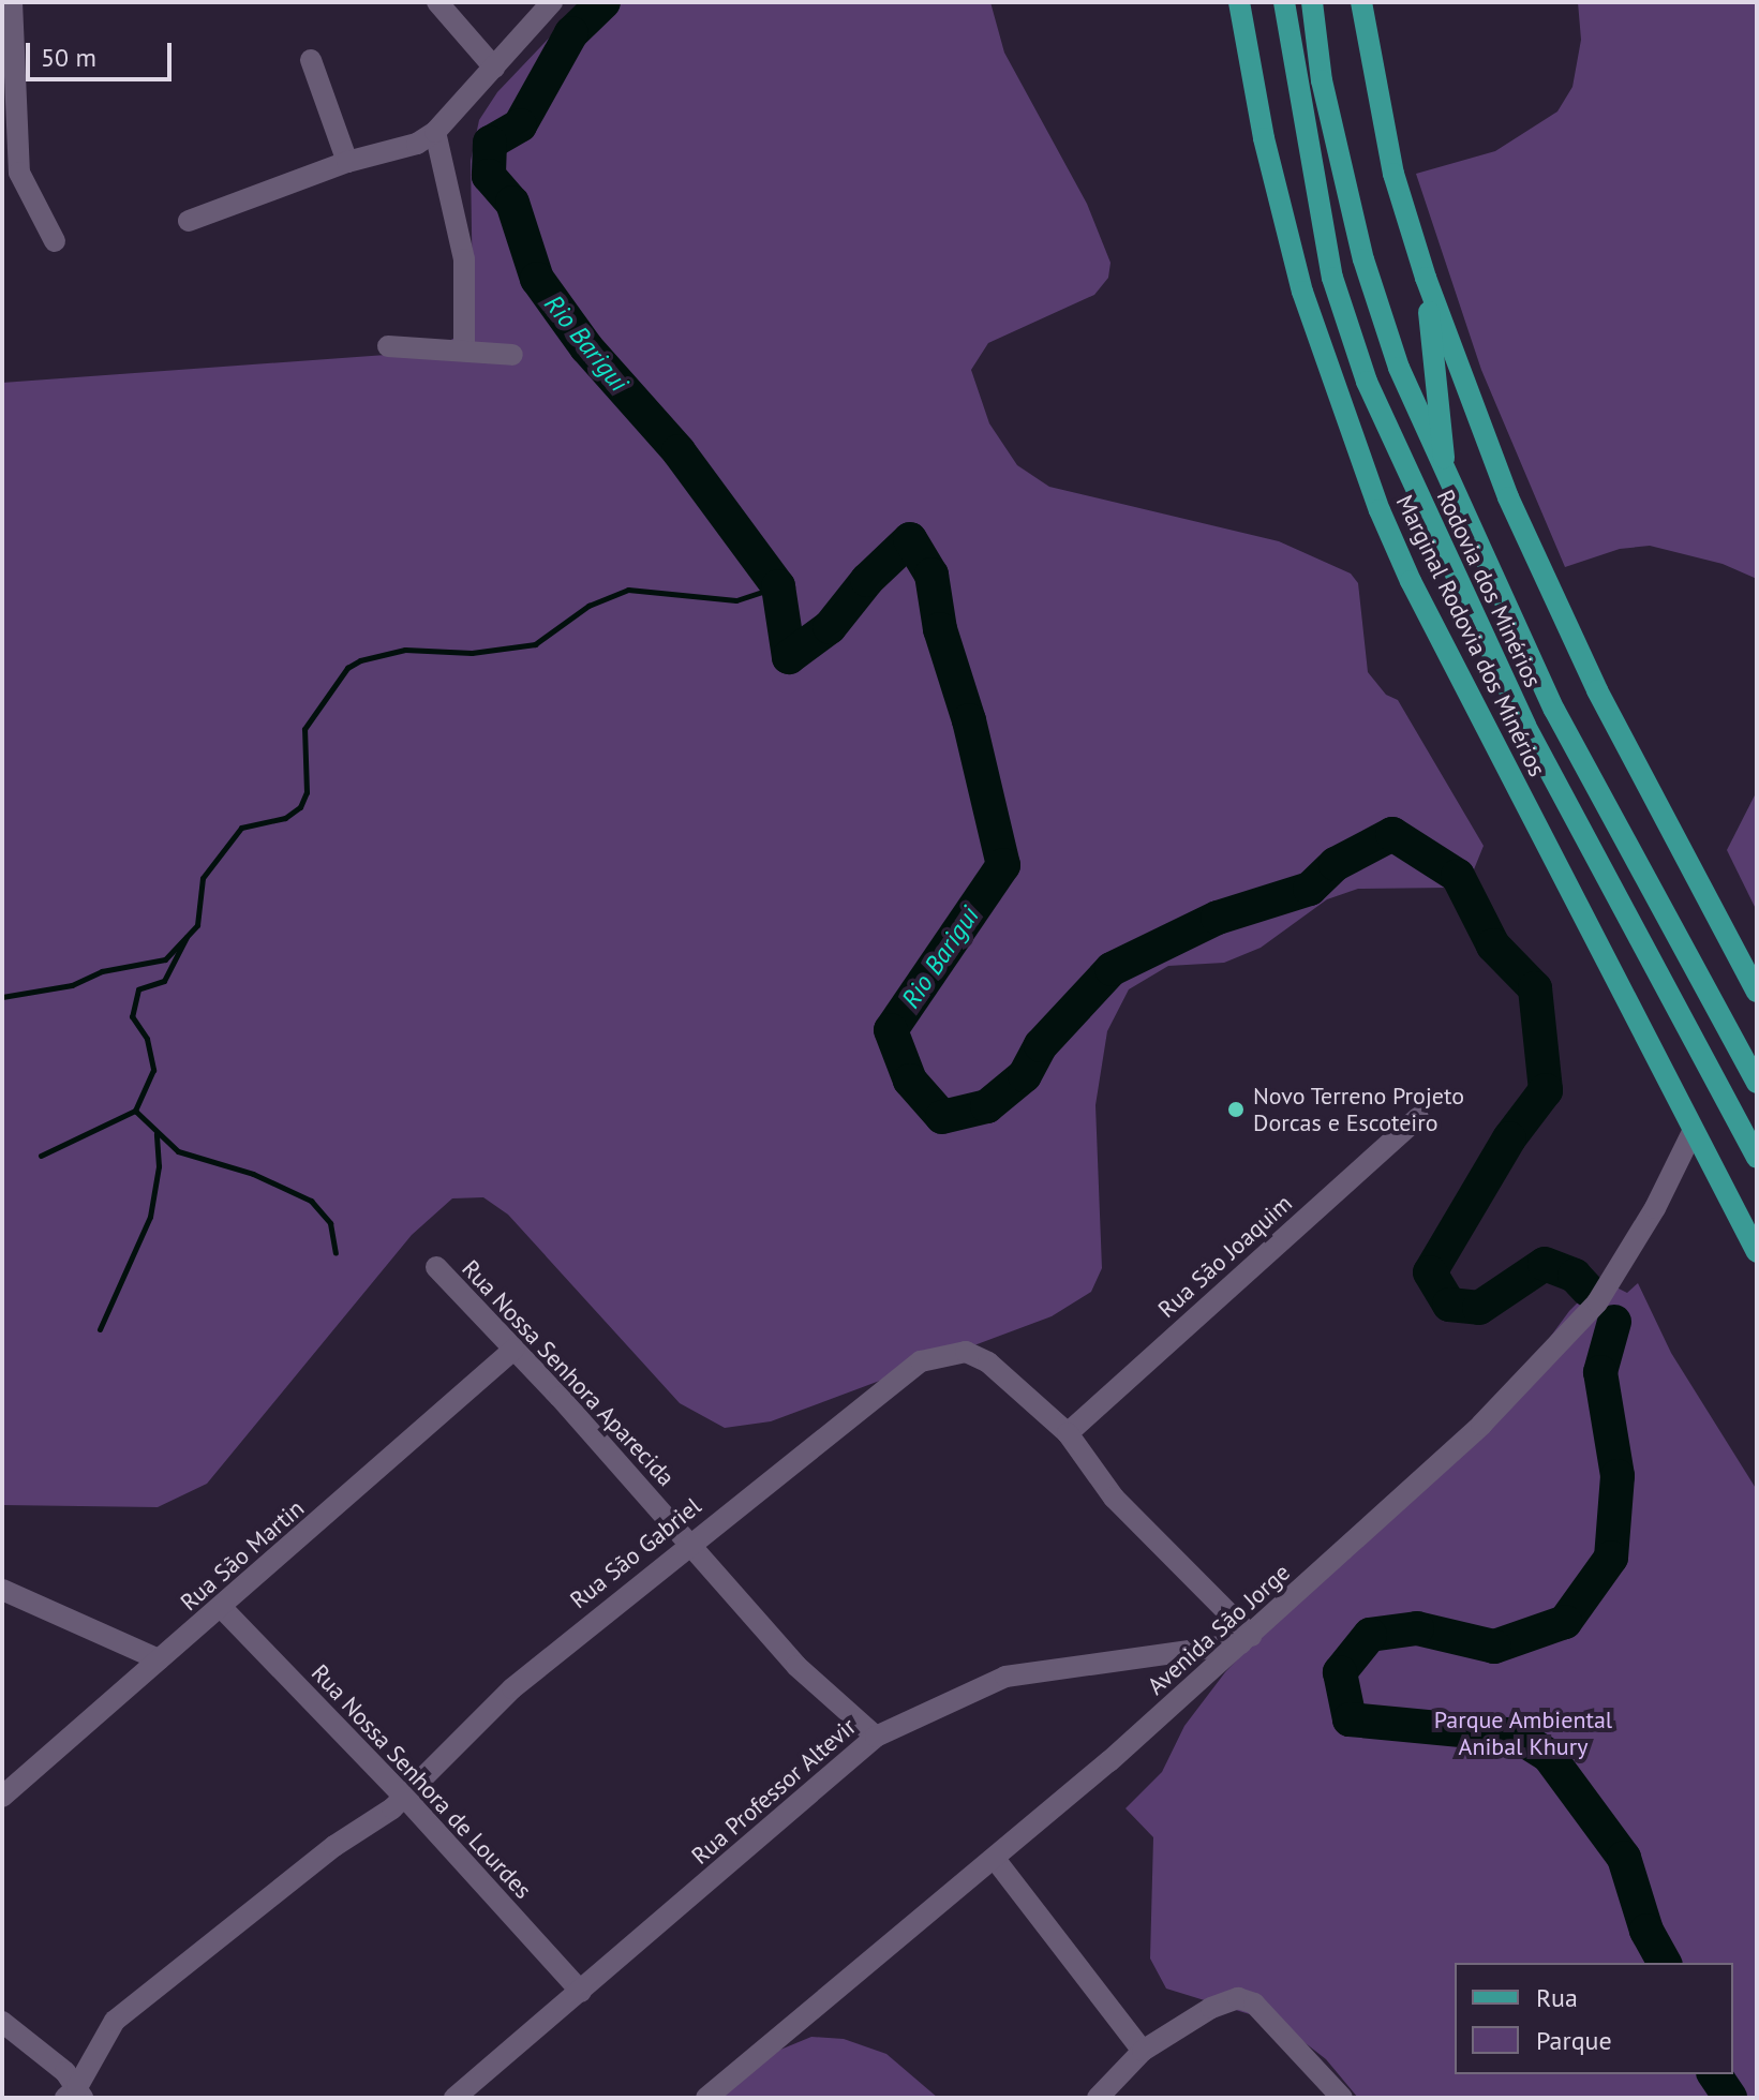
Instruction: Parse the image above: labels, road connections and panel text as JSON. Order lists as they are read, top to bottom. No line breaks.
{"streets":{"main road":["Rodovia dos Minérios","Marginal Rodovia dos Minérios"],"street":["Rua São Joaquim","Rua Nossa Senhora Aparecida","Rua São Gabriel","Rua São Martin","Avenida São Jorge","Rua Nossa Senhora de Lourdes","Rua Professor Altevir"]},"crossings":[["Marginal Rodovia dos Minérios","Avenida São Jorge"],["Rua São Joaquim","Rua São Gabriel"],["Rua Nossa Senhora Aparecida","Rua São Gabriel"],["Rua Nossa Senhora Aparecida","Rua São Martin"],["Rua Nossa Senhora Aparecida","Rua Professor Altevir"],["Rua São Gabriel","Avenida São Jorge"],["Rua São Gabriel","Rua Nossa Senhora de Lourdes"],["Rua São Gabriel","Rua Professor Altevir"],["Rua São Martin","Rua Nossa Senhora de Lourdes"],["Avenida São Jorge","Rua Professor Altevir"],["Rua Nossa Senhora de Lourdes","Rua Professor Altevir"]],"water":["Rio Barigui"],"parks":["Parque Ambiental Anibal Khury"],"places":["Novo Terreno Projeto Dorcas e Escoteiro"],"legend":["Rua","Parque"],"scale_bar":"50 m"}
